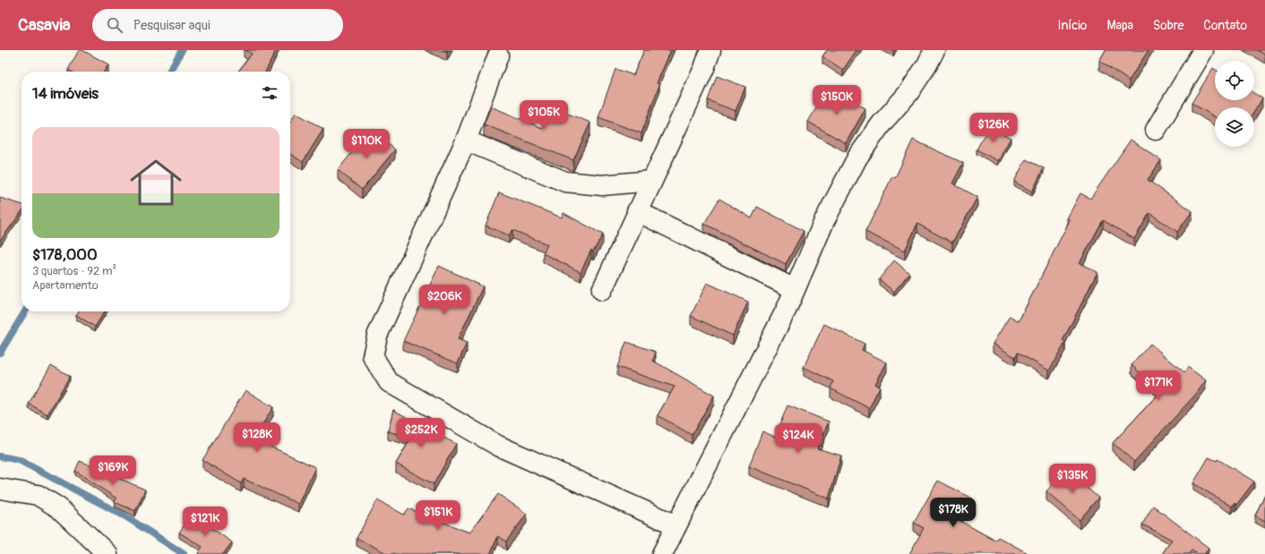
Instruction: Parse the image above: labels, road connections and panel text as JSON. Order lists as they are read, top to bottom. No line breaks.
{"page":{"header":"Casavia","search":"Pesquisar aqui","nav":["Início","Mapa","Sobre","Contato"],"heading":"14 imóveis","price":["$150K","$105K","$126K","$110K","$206K","$171K","$252K","$128K","$124K","$169K","$135K","$178K","$151K","$121K"],"list":[{"name":"$178,000","note":"3 quartos · 92 m² · Apartamento"}]}}
